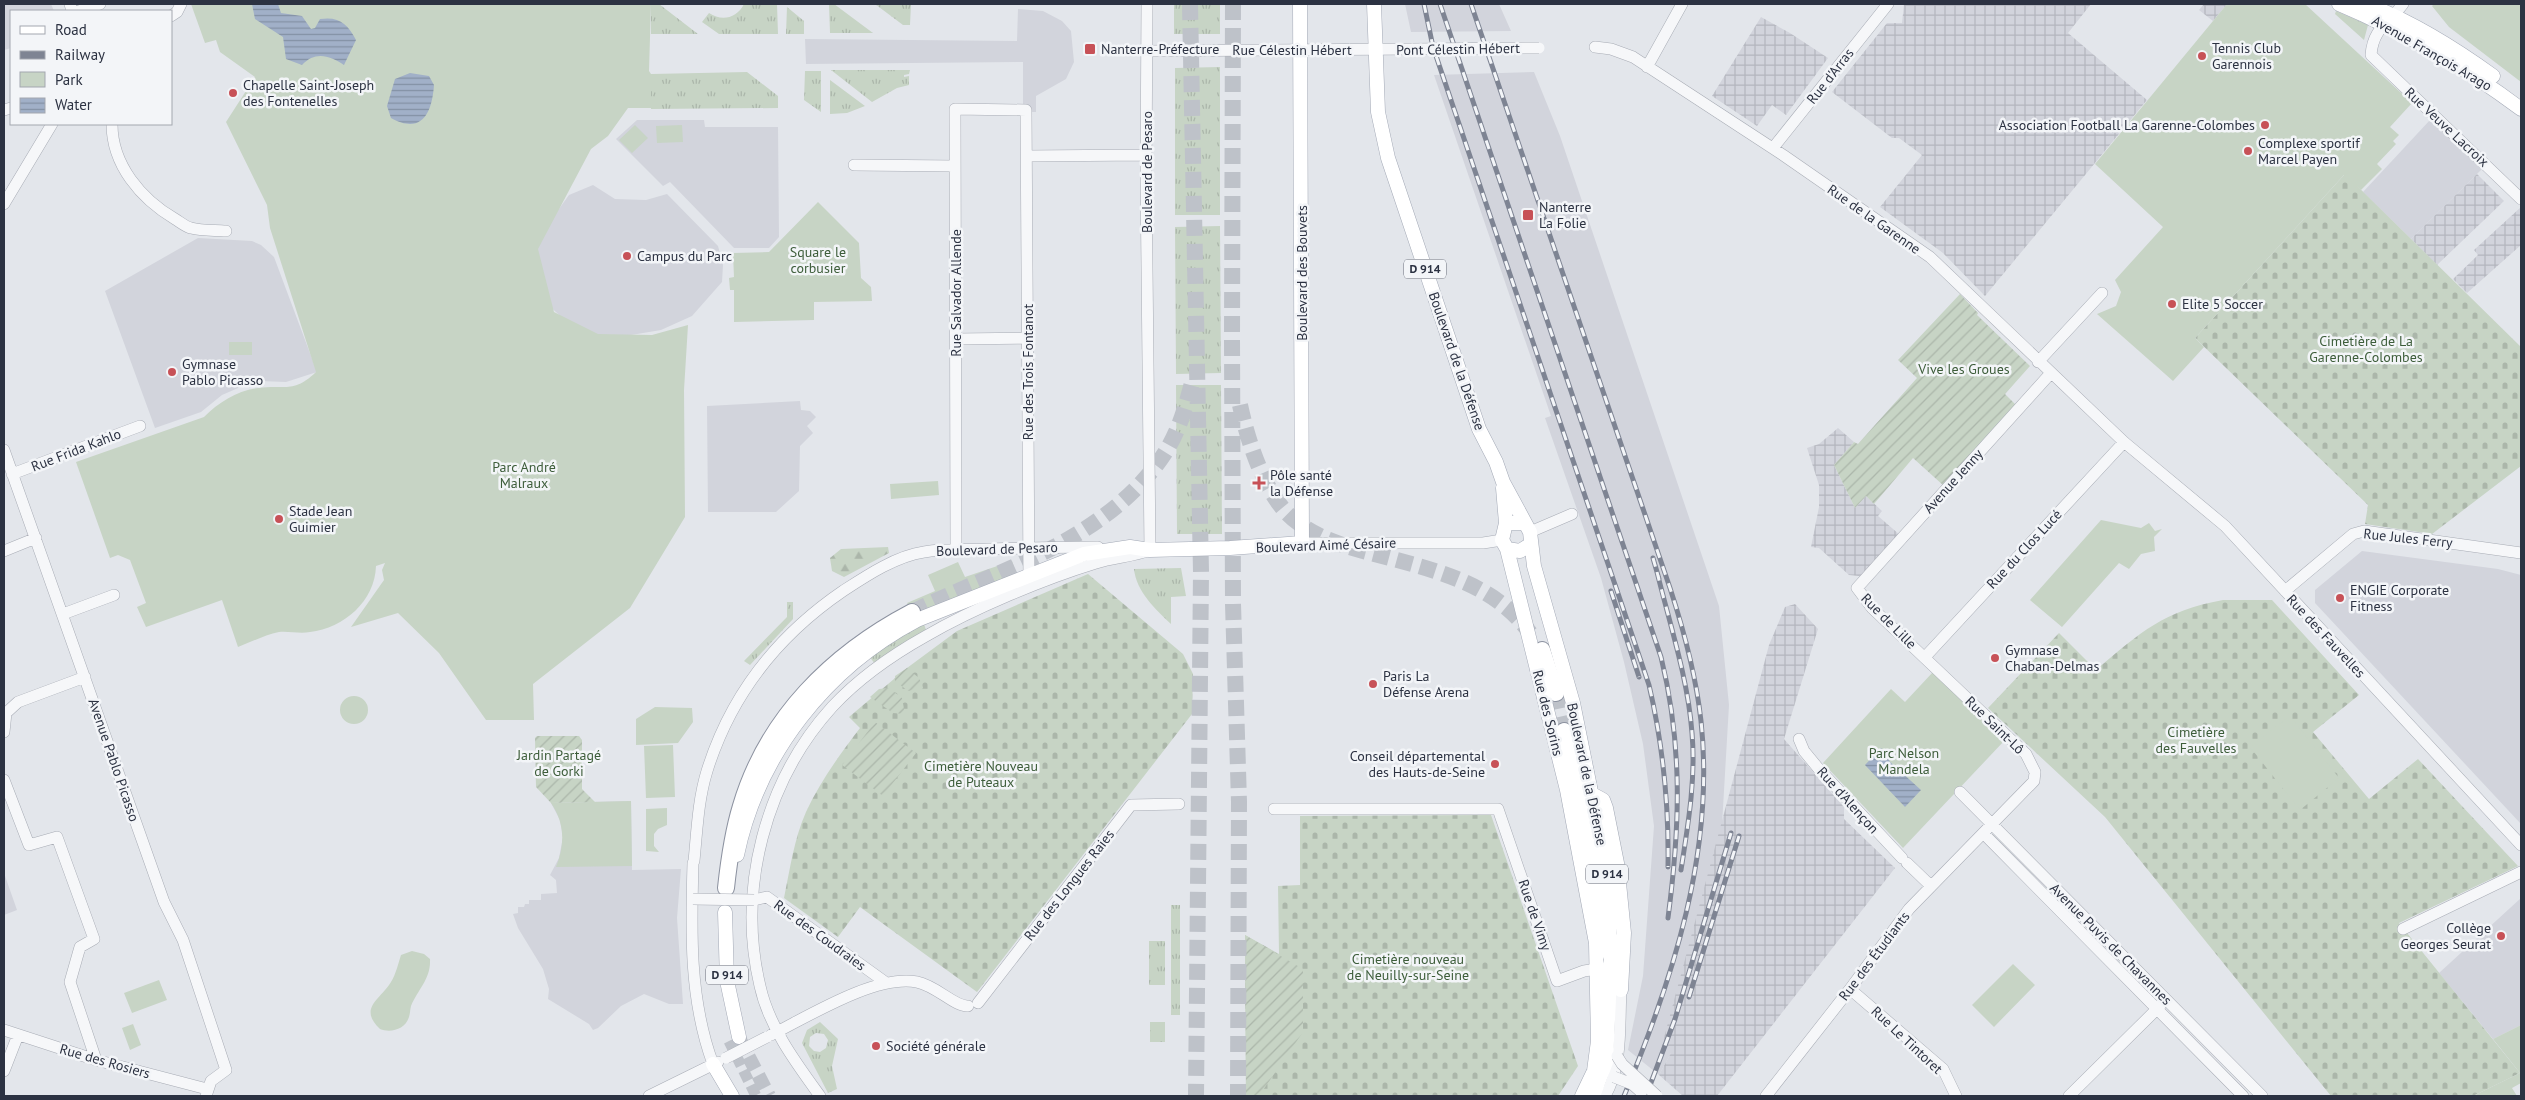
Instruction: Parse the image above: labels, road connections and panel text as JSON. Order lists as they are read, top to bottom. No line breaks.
{"streets":{"main road":["Avenue François Arago","D 914","Boulevard des Bouvets","Boulevard de la Défense","Boulevard Aimé Césaire","Rue des Sorins"],"street":["Pont Célestin Hébert","Rue Célestin Hébert","Rue d'Arras","Rue Veuve Lacroix","Boulevard de Pesaro","Rue de la Garenne","Rue Salvador Allende","Rue des Trois Fontanot","Rue Frida Kahlo","Avenue Jenny","Rue Jules Ferry","Rue du Clos Lucé","Rue de Lille","Rue des Fauvelles","Rue Saint-Lô","Avenue Pablo Picasso","Rue d'Alençon","Rue des Longues Raies","Rue de Vimy","Rue des Coudraies","Avenue Puvis de Chavannes","Rue des Étudiants","Rue Le Tintoret","Rue des Rosiers"]},"crossings":[["Pont Célestin Hébert","Rue Célestin Hébert"],["Pont Célestin Hébert","Boulevard de la Défense"],["Rue Célestin Hébert","Boulevard de Pesaro"],["Rue Célestin Hébert","Boulevard des Bouvets"],["Rue Célestin Hébert","Boulevard de la Défense"],["Avenue François Arago","Rue Veuve Lacroix"],["Rue d'Arras","Rue de la Garenne"],["Boulevard de Pesaro","Rue Salvador Allende"],["Boulevard de Pesaro","Rue des Trois Fontanot"],["Boulevard de Pesaro","Boulevard Aimé Césaire"],["Boulevard de Pesaro","Rue des Coudraies"],["Rue de la Garenne","Avenue Jenny"],["Rue de la Garenne","Rue du Clos Lucé"],["Rue de la Garenne","Rue des Fauvelles"],["Boulevard des Bouvets","Boulevard Aimé Césaire"],["Rue Salvador Allende","Rue des Trois Fontanot"],["Boulevard de la Défense","Boulevard Aimé Césaire"],["Boulevard de la Défense","Rue des Sorins"],["Boulevard de la Défense","Rue de Vimy"],["Rue des Trois Fontanot","Boulevard Aimé Césaire"],["Rue Frida Kahlo","Avenue Pablo Picasso"],["Avenue Jenny","Rue de Lille"],["Rue Jules Ferry","Rue des Fauvelles"],["Boulevard Aimé Césaire","Rue des Sorins"],["Boulevard Aimé Césaire","Rue des Longues Raies"],["Boulevard Aimé Césaire","Rue des Coudraies"],["Rue du Clos Lucé","Rue de Lille"],["Rue du Clos Lucé","Rue des Fauvelles"],["Rue du Clos Lucé","Rue Saint-Lô"],["Rue de Lille","Rue Saint-Lô"],["Rue des Sorins","Rue de Vimy"],["Rue Saint-Lô","Avenue Puvis de Chavannes"],["Rue Saint-Lô","Rue des Étudiants"],["Avenue Pablo Picasso","Rue des Rosiers"],["Rue d'Alençon","Rue des Étudiants"],["Rue des Longues Raies","Rue des Coudraies"],["Avenue Puvis de Chavannes","Rue des Étudiants"],["Rue des Étudiants","Rue Le Tintoret"]],"parks":["Square le corbusier","Cimetière de La Garenne-Colombes","Vive les Groues","Parc André Malraux","Cimetière des Fauvelles","Parc Nelson Mandela","Jardin Partagé de Gorki","Cimetière Nouveau de Puteaux","Cimetière nouveau de Neuilly-sur-Seine"],"places":{"transit":["Nanterre-Préfecture","Nanterre La Folie"],"other":["Tennis Club Garennois","Chapelle Saint-Joseph des Fontenelles","Association Football La Garenne-Colombes","Complexe sportif Marcel Payen","Campus du Parc","Elite 5 Soccer","Gymnase Pablo Picasso","Stade Jean Guimier","ENGIE Corporate Fitness","Gymnase Chaban-Delmas","Paris La Défense Arena","Conseil départemental des Hauts-de-Seine","Collège Georges Seurat","Société générale"],"health":["Pôle santé la Défense"]},"legend":["Road","Railway","Park","Water"]}
